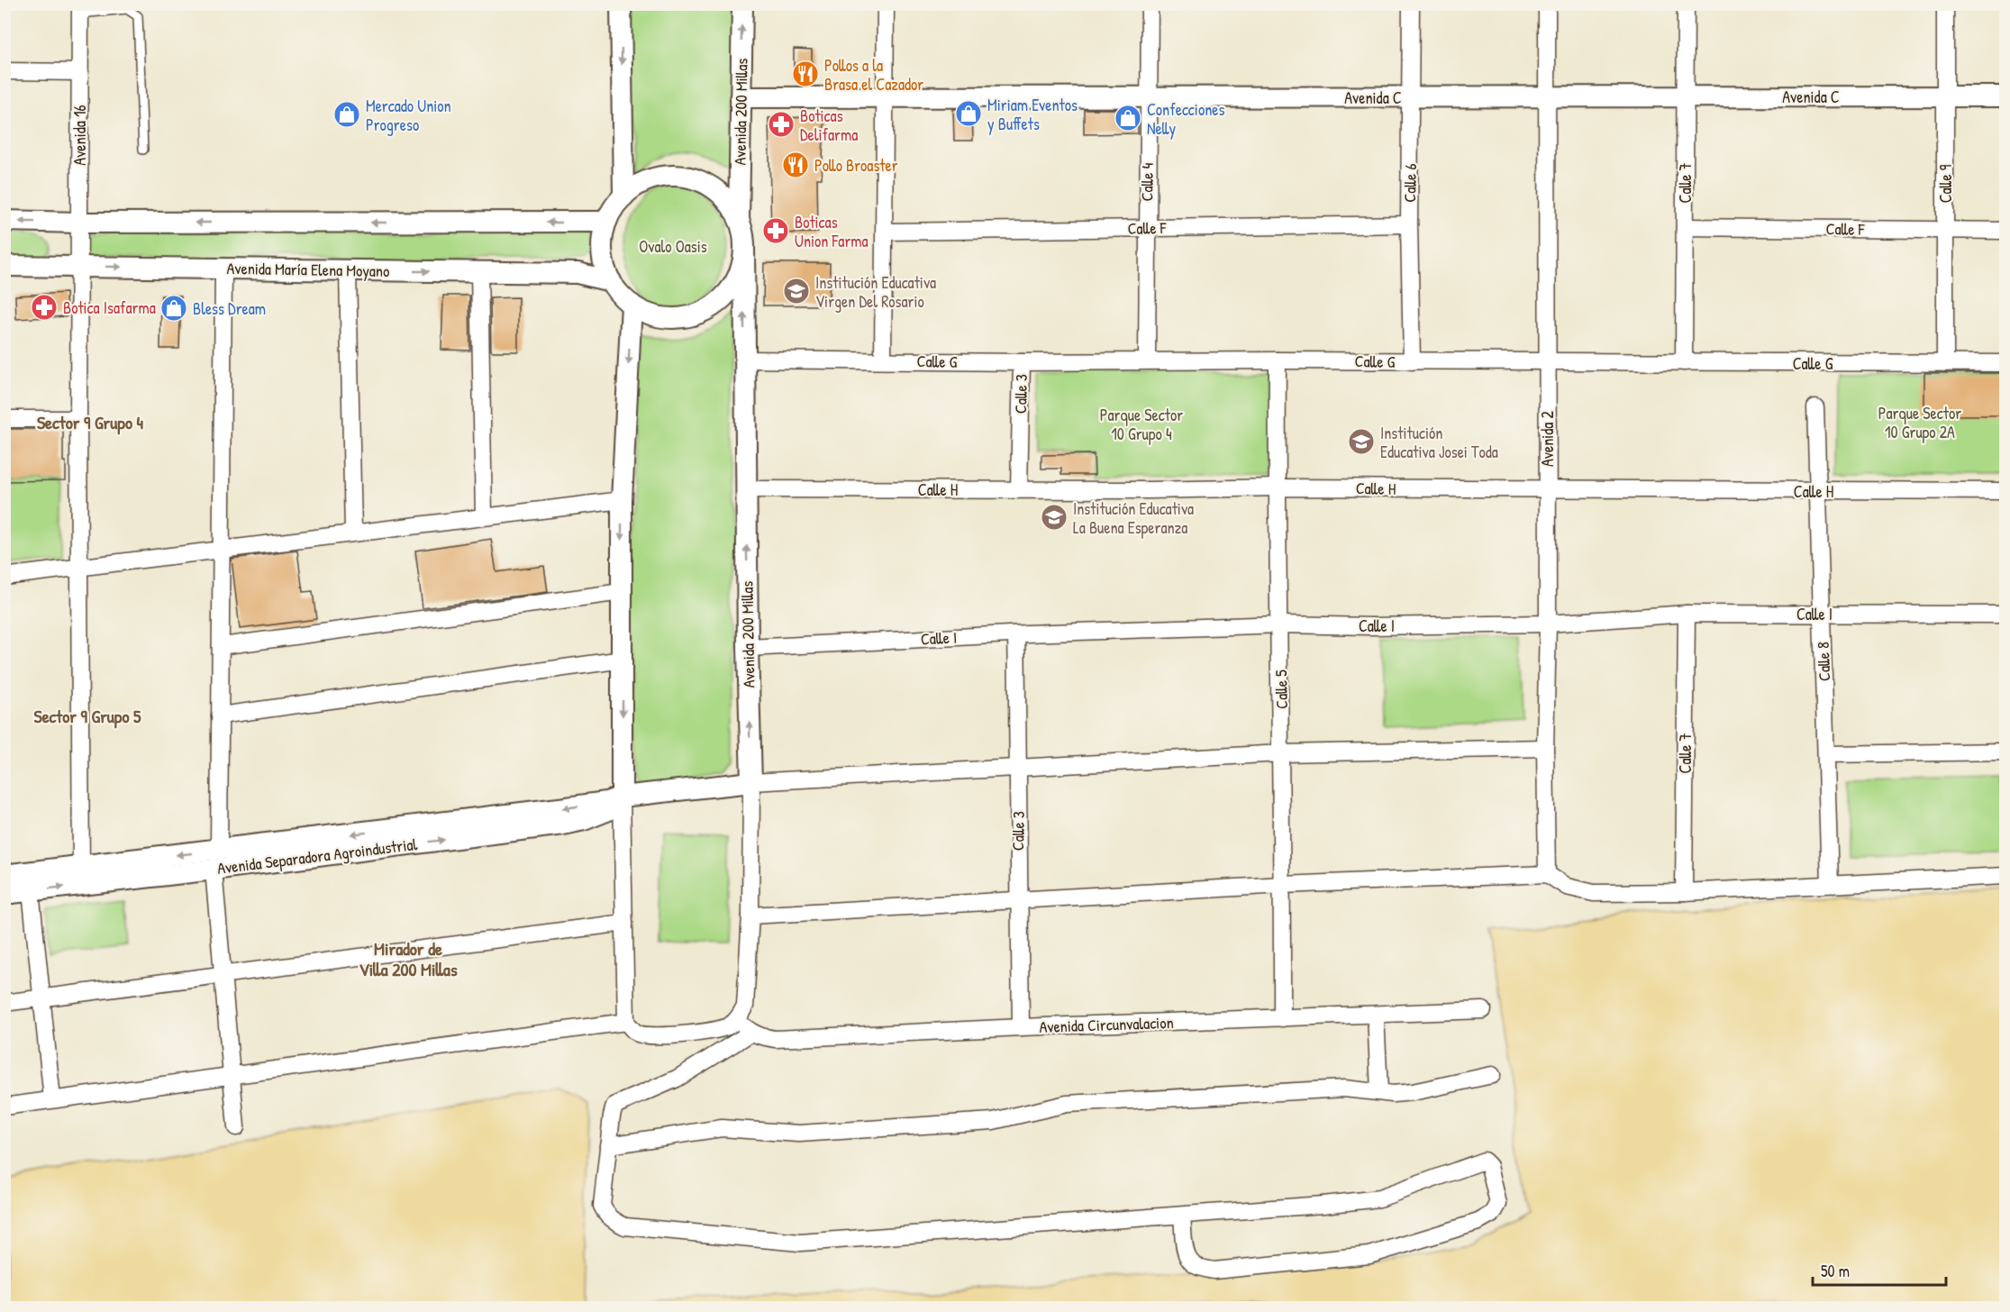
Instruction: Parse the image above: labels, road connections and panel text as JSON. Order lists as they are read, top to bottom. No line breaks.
{"streets":{"street":["Avenida C","Avenida 200 Millas","Avenida 16","Calle 4","Calle 6","Calle 7","Calle 9","Calle F","Avenida María Elena Moyano","Calle G","Calle 3","Avenida 2","Calle H","Calle I","Calle 8","Calle 5","Avenida Separadora Agroindustrial","Avenida Circunvalacion"]},"crossings":[["Avenida C","Avenida 200 Millas"],["Avenida C","Calle 4"],["Avenida C","Calle 6"],["Avenida C","Calle 7"],["Avenida C","Calle 9"],["Avenida C","Avenida 2"],["Avenida 200 Millas","Avenida María Elena Moyano"],["Avenida 200 Millas","Calle G"],["Avenida 200 Millas","Calle H"],["Avenida 200 Millas","Calle I"],["Avenida 16","Avenida María Elena Moyano"],["Avenida 16","Avenida Separadora Agroindustrial"],["Calle 4","Calle F"],["Calle 4","Calle G"],["Calle 6","Calle F"],["Calle 6","Calle G"],["Calle 7","Calle F"],["Calle 7","Calle G"],["Calle 7","Calle I"],["Calle 9","Calle F"],["Calle 9","Calle G"],["Calle G","Calle 3"],["Calle G","Avenida 2"],["Calle G","Calle 5"],["Calle 3","Calle H"],["Calle 3","Calle I"],["Calle 3","Avenida Circunvalacion"],["Avenida 2","Calle H"],["Avenida 2","Calle I"],["Calle H","Calle 8"],["Calle H","Calle 5"],["Calle I","Calle 8"],["Calle I","Calle 5"],["Calle 5","Avenida Circunvalacion"]],"districts":["Sector 9 Grupo 4","Sector 9 Grupo 5","Mirador de Villa 200 Millas"],"parks":["Ovalo Oasis","Parque Sector 10 Grupo 2A","Parque Sector 10 Grupo 4"],"places":{"restaurant":["Pollos a la Brasa el Cazador","Pollo Broaster"],"shop":["Miriam Eventos y Buffets","Mercado Union Progreso","Confecciones Nelly","Bless Dream"],"pharmacy":["Boticas Delifarma","Boticas Union Farma","Botica Isafarma"],"school or university":["Institución Educativa Virgen Del Rosario","Institución Educativa Josei Toda","Institución Educativa La Buena Esperanza"]},"scale_bar":"50 m"}
